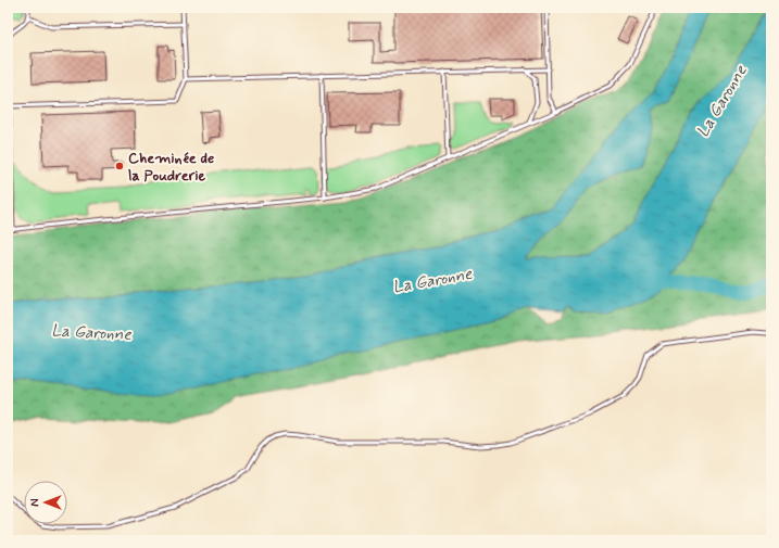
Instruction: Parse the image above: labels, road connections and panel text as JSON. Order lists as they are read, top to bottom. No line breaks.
{"water":["La Garonne"],"places":["Cheminée de la Poudrerie"],"north":"left"}
